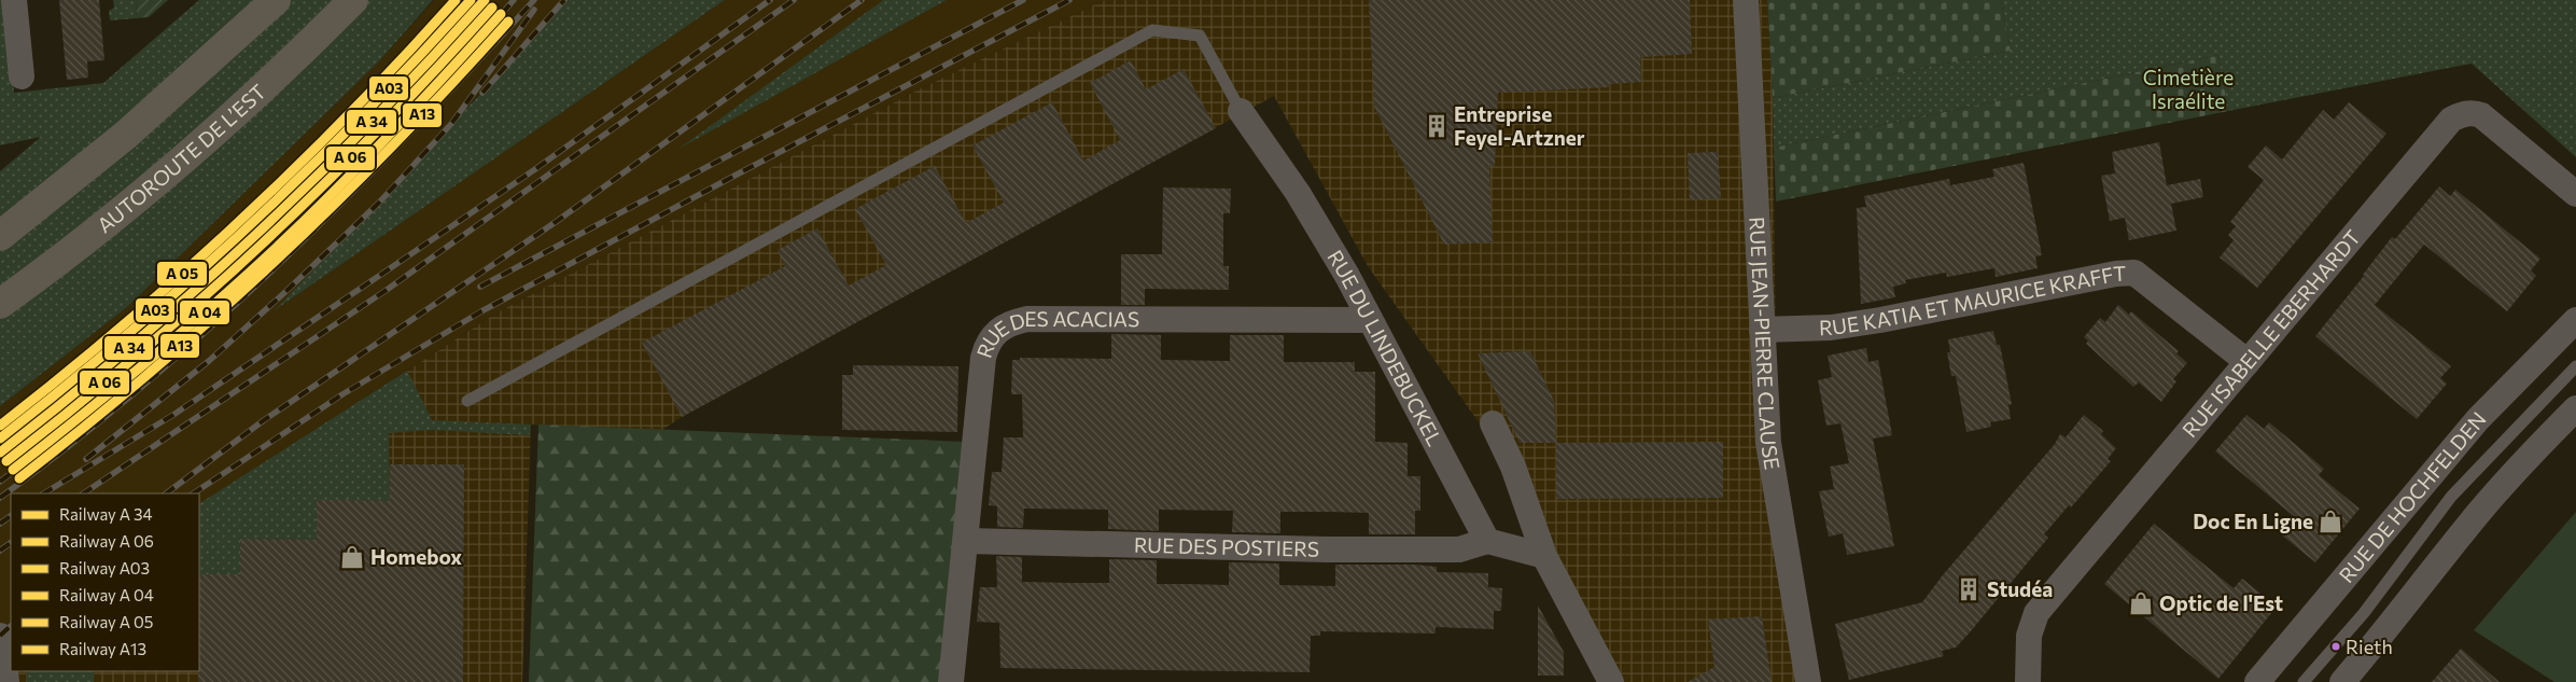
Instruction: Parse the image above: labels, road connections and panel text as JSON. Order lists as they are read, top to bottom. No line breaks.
{"streets":{"highway":["AUTOROUTE DE L’EST"],"street":["RUE KATIA ET MAURICE KRAFFT","RUE ISABELLE EBERHARDT","RUE DES ACACIAS","RUE JEAN-PIERRE CLAUSE","RUE DU LINDEBUCKEL","RUE DE HOCHFELDEN","RUE DES POSTIERS"]},"crossings":[["RUE KATIA ET MAURICE KRAFFT","RUE ISABELLE EBERHARDT"],["RUE KATIA ET MAURICE KRAFFT","RUE JEAN-PIERRE CLAUSE"],["RUE DES ACACIAS","RUE DU LINDEBUCKEL"],["RUE DES ACACIAS","RUE DES POSTIERS"],["RUE DU LINDEBUCKEL","RUE DES POSTIERS"]],"parks":["Cimetière Israélite"],"places":{"building":["Entreprise Feyel-Artzner","Studéa"],"shop":["Doc En Ligne","Homebox","Optic de l'Est"],"other":["Rieth"]},"lines":["rail line A03","rail line A13"],"legend":["Railway A 34","Railway A 06","Railway A03","Railway A 04","Railway A 05","Railway A13"]}
